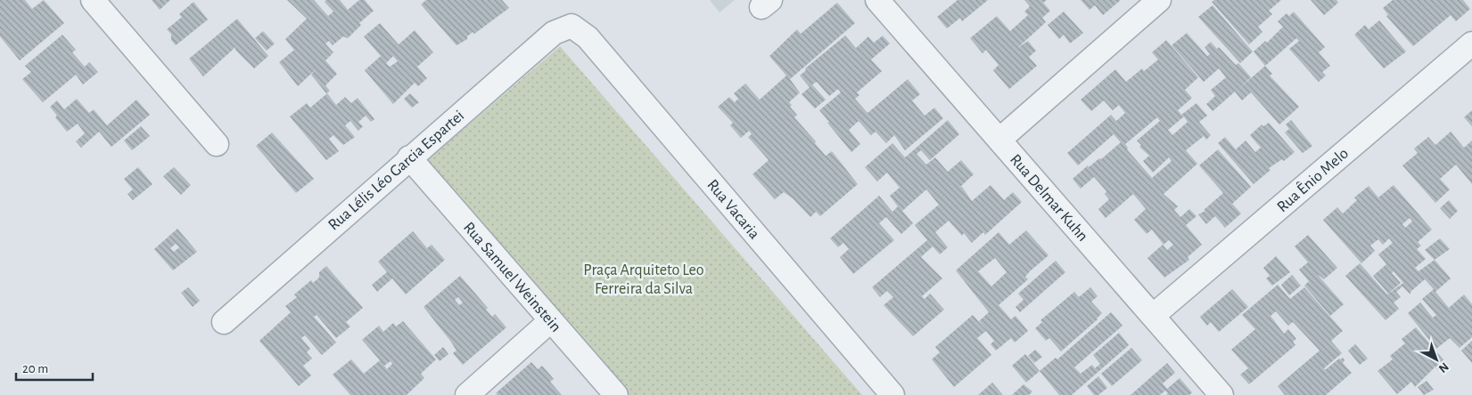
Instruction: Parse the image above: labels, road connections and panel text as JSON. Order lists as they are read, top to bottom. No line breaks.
{"streets":{"street":["Rua Lélis Léo Garcia Espartei","Rua Ênio Melo","Rua Delmar Kuhn","Rua Vacaria","Rua Samuel Weinstein"]},"crossings":[["Rua Lélis Léo Garcia Espartei","Rua Vacaria"],["Rua Lélis Léo Garcia Espartei","Rua Samuel Weinstein"],["Rua Ênio Melo","Rua Delmar Kuhn"]],"parks":["Praça Arquiteto Leo Ferreira da Silva"],"scale_bar":"20 m","north":"bottom right"}
